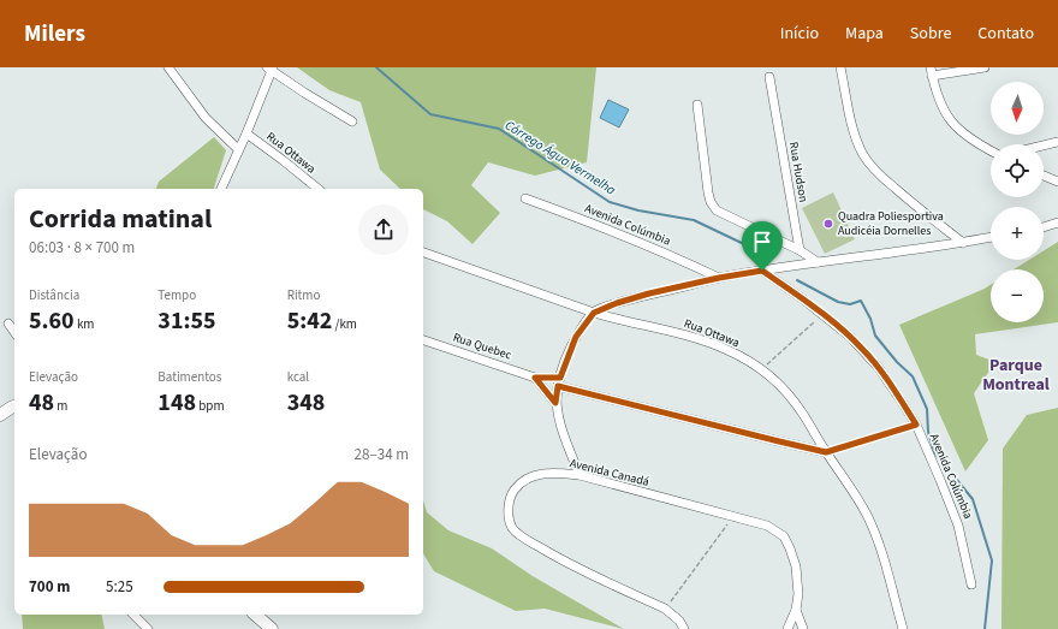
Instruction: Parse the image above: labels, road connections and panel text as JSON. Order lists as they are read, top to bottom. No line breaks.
{"streets":{"street":["Rua Ottawa","Rua Hudson","Avenida Colúmbia","Rua Quebec","Avenida Canadá"]},"crossings":[["Rua Ottawa","Rua Quebec"]],"districts":["Parque Montreal"],"water":["Córrego Água Vermelha"],"places":["Quadra Poliesportiva Audicéia Dornelles"],"north":"bottom","page":{"header":"Milers","nav":["Início","Mapa","Sobre","Contato"],"map_buttons":["+","−"],"heading":["Corrida matinal","06:03 · 8 × 700 m"],"stats":[["Distância","5.60 km"],["Tempo","31:55"],["Ritmo","5:42 /km"],["Elevação","48 m"],["Batimentos","148 bpm"],["kcal","348"]],"chart":["Elevação","28–34 m"],"list":[{"name":"700 m","note":"5:25"}]}}
